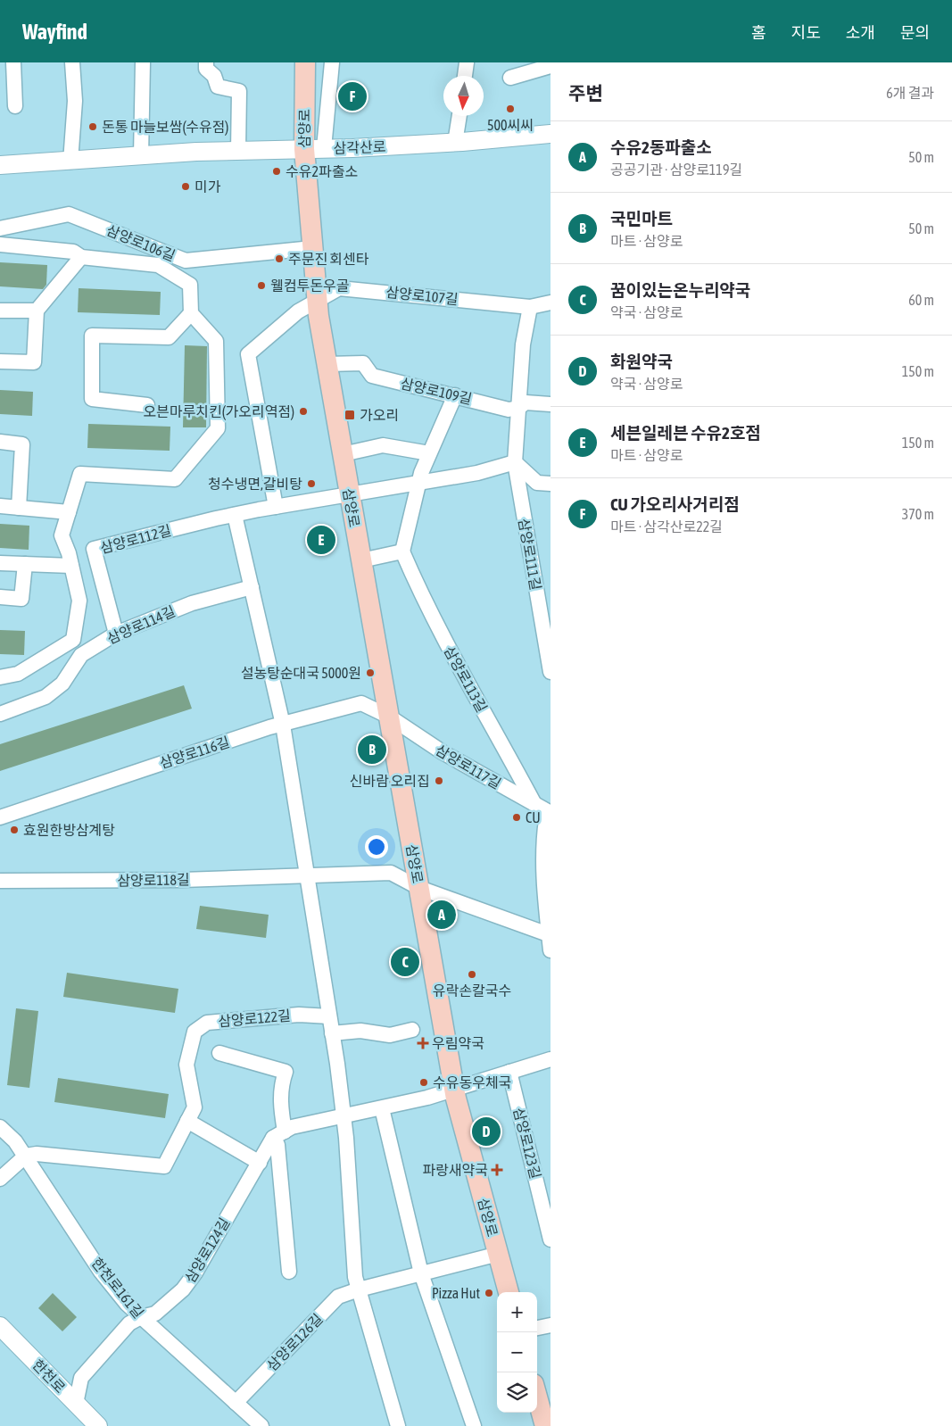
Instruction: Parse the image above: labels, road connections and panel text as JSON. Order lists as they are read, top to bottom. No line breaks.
{"streets":{"main road":["삼양로"],"street":["삼각산로","삼양로106길","삼양로107길","삼양로109길","삼양로112길","삼양로111길","삼양로114길","삼양로113길","삼양로116길","삼양로117길","삼양로118길","삼양로122길","삼양로123길","삼양로124길","한천로161길","삼양로126길","한천로"]},"crossings":[["삼양로","삼각산로"],["삼양로","삼양로106길"],["삼양로","삼양로107길"],["삼양로","삼양로109길"],["삼양로","삼양로112길"],["삼양로","삼양로116길"],["삼양로","삼양로117길"],["삼양로","삼양로118길"],["삼양로","삼양로126길"],["삼양로112길","삼양로114길"],["삼양로113길","삼양로117길"],["삼양로116길","삼양로117길"],["삼양로122길","한천로161길"],["삼양로124길","한천로161길"],["삼양로124길","한천로"],["한천로161길","삼양로126길"]],"places":{"other":["500씨씨","돈통 마늘보쌈(수유점)","수유2파출소","미가","주문진 회센타","웰컴투돈우골","오븐마루치킨(가오리역점)","청수냉면,갈비탕","설농탕순대국 5000원","신바람 오리집","CU","효원한방삼계탕","유락손칼국수","수유동우체국","Pizza Hut"],"transit":["가오리"],"health":["우림약국","파랑새약국"]},"north":"bottom","page":{"header":"Wayfind","nav":["홈","지도","소개","문의"],"heading":["주변","6개 결과"],"pins":["F","E","B","A","C","D"],"list":[{"mark":"A","name":"수유2동파출소","note":"공공기관 · 삼양로119길","value":"50 m"},{"mark":"B","name":"국민마트","note":"마트 · 삼양로","value":"50 m"},{"mark":"C","name":"꿈이있는온누리약국","note":"약국 · 삼양로","value":"60 m"},{"mark":"D","name":"화원약국","note":"약국 · 삼양로","value":"150 m"},{"mark":"E","name":"세븐일레븐 수유2호점","note":"마트 · 삼양로","value":"150 m"},{"mark":"F","name":"CU 가오리사거리점","note":"마트 · 삼각산로22길","value":"370 m"}],"map_buttons":["+","−"]}}
